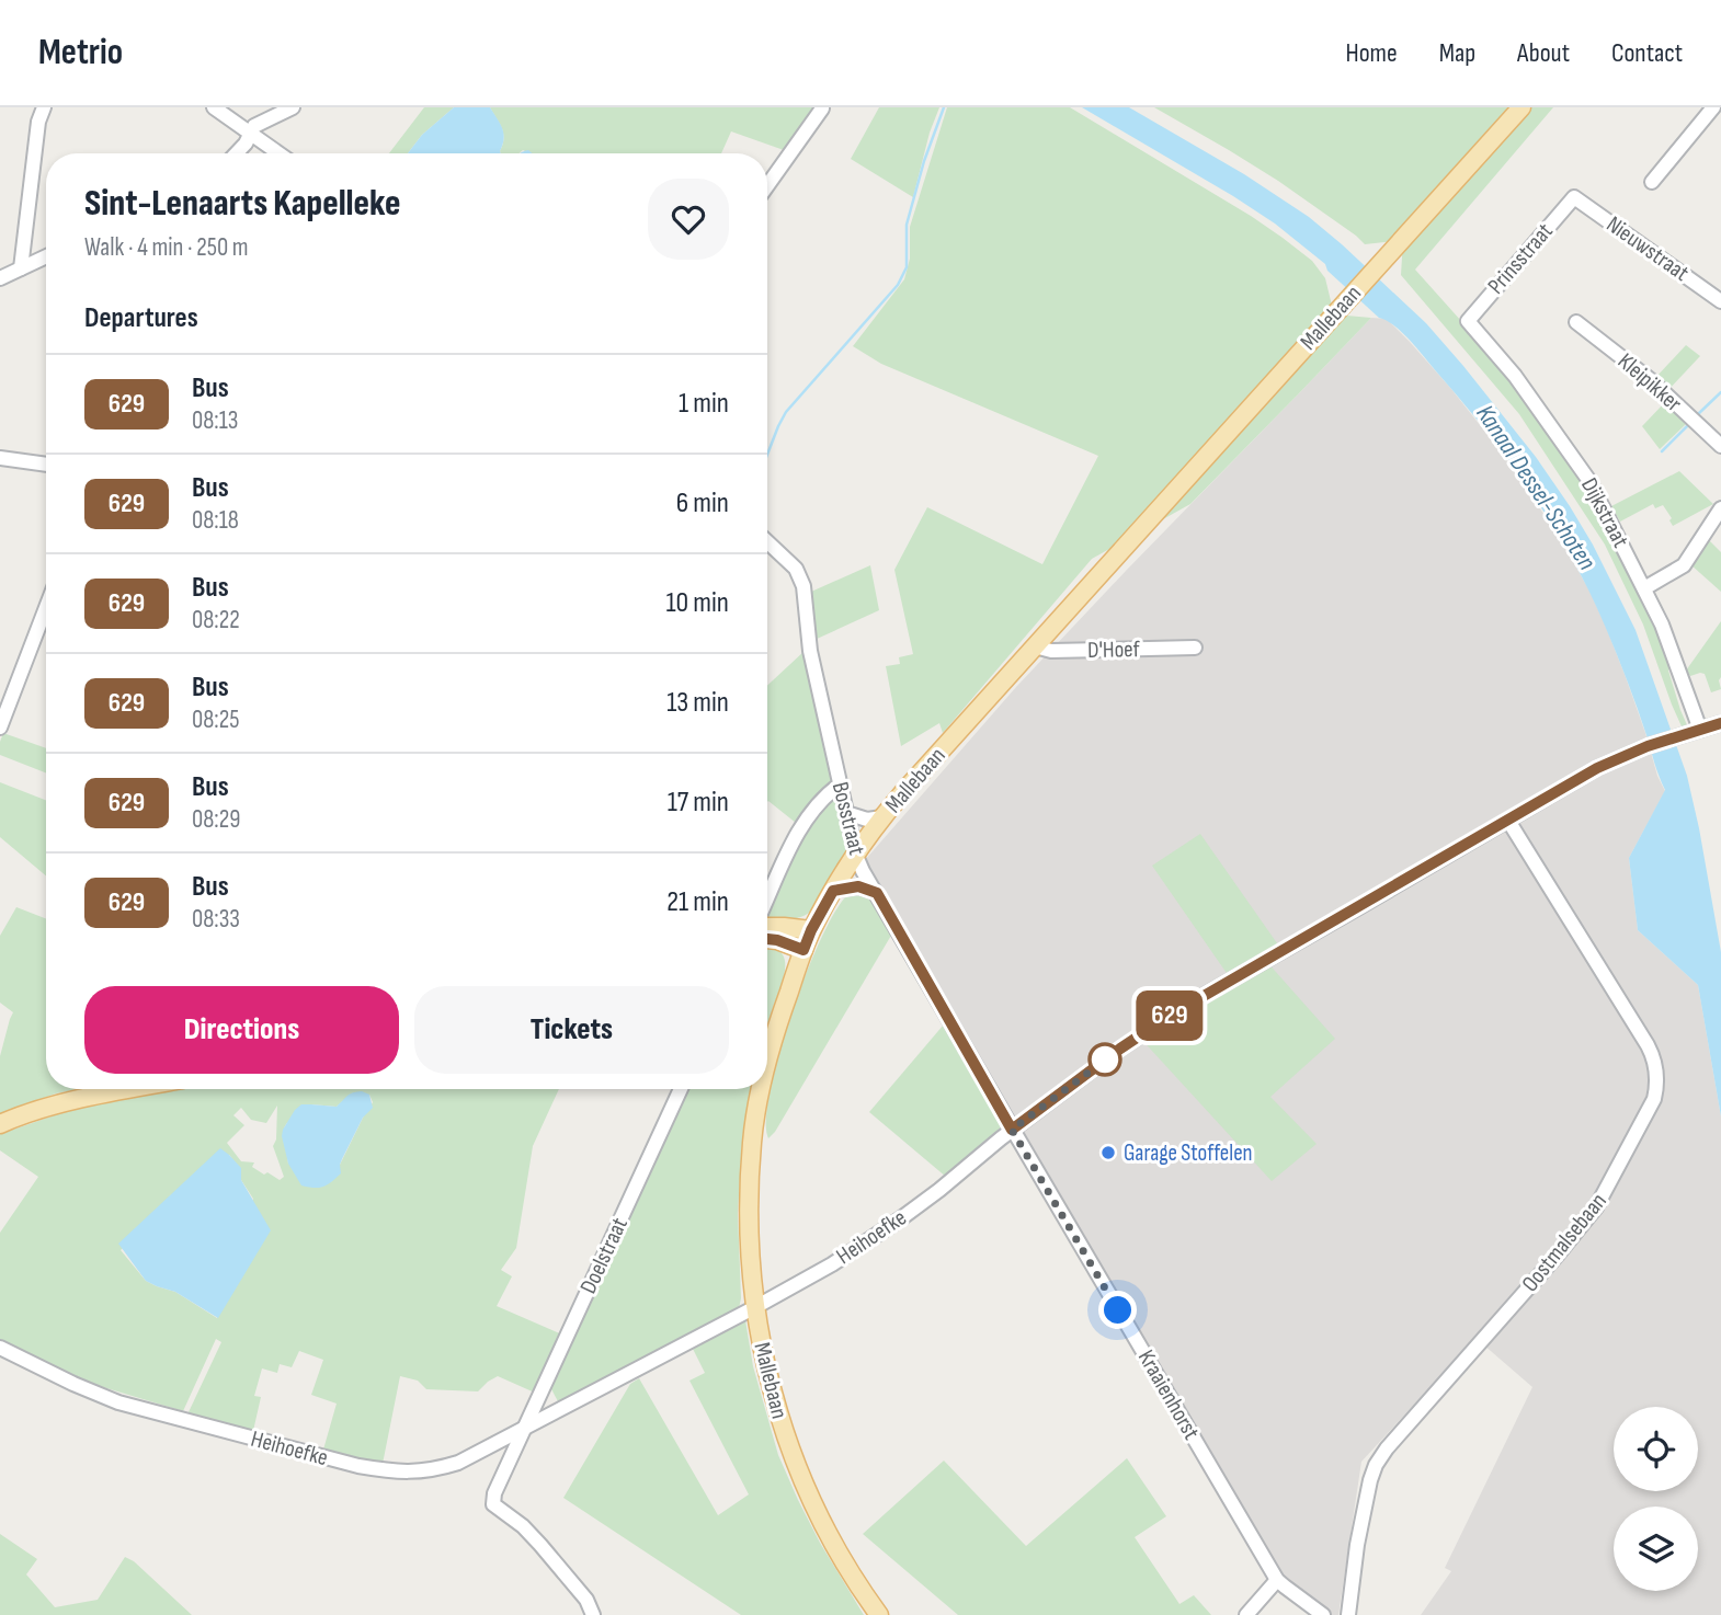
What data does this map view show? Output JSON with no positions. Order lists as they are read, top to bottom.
{
  "streets": {
    "main road": ["Mallebaan"],
    "street": [
      "Nieuwstraat",
      "Prinsstraat",
      "Kleipikker",
      "Dijkstraat",
      "D'Hoef",
      "Bosstraat",
      "Heihoefke",
      "Oostmalsebaan",
      "Doelstraat",
      "Kraaienhorst"
    ]
  },
  "crossings": [
    ["Nieuwstraat", "Prinsstraat"],
    ["Prinsstraat", "Dijkstraat"],
    ["Mallebaan", "D'Hoef"],
    ["Mallebaan", "Bosstraat"],
    ["Mallebaan", "Heihoefke"],
    ["Dijkstraat", "Heihoefke"],
    ["Bosstraat", "Heihoefke"],
    ["Bosstraat", "Kraaienhorst"],
    ["Heihoefke", "Oostmalsebaan"],
    ["Heihoefke", "Doelstraat"],
    ["Heihoefke", "Kraaienhorst"]
  ],
  "water": ["Kanaal Dessel-Schoten"],
  "places": ["Garage Stoffelen"],
  "lines": ["bus line 629"],
  "page": {
    "header": "Metrio",
    "nav": [
      "Home",
      "Map",
      "About",
      "Contact"
    ],
    "on_map": "629",
    "heading": [
      ["Sint-Lenaarts Kapelleke", "Walk · 4 min · 250 m"],
      "Departures"
    ],
    "list": [
      {
        "mark": "629",
        "name": "Bus",
        "note": "08:13",
        "value": "1 min"
      },
      {
        "mark": "629",
        "name": "Bus",
        "note": "08:18",
        "value": "6 min"
      },
      {
        "mark": "629",
        "name": "Bus",
        "note": "08:22",
        "value": "10 min"
      },
      {
        "mark": "629",
        "name": "Bus",
        "note": "08:25",
        "value": "13 min"
      },
      {
        "mark": "629",
        "name": "Bus",
        "note": "08:29",
        "value": "17 min"
      },
      {
        "mark": "629",
        "name": "Bus",
        "note": "08:33",
        "value": "21 min"
      }
    ],
    "buttons": ["Directions", "Tickets"]
  }
}
